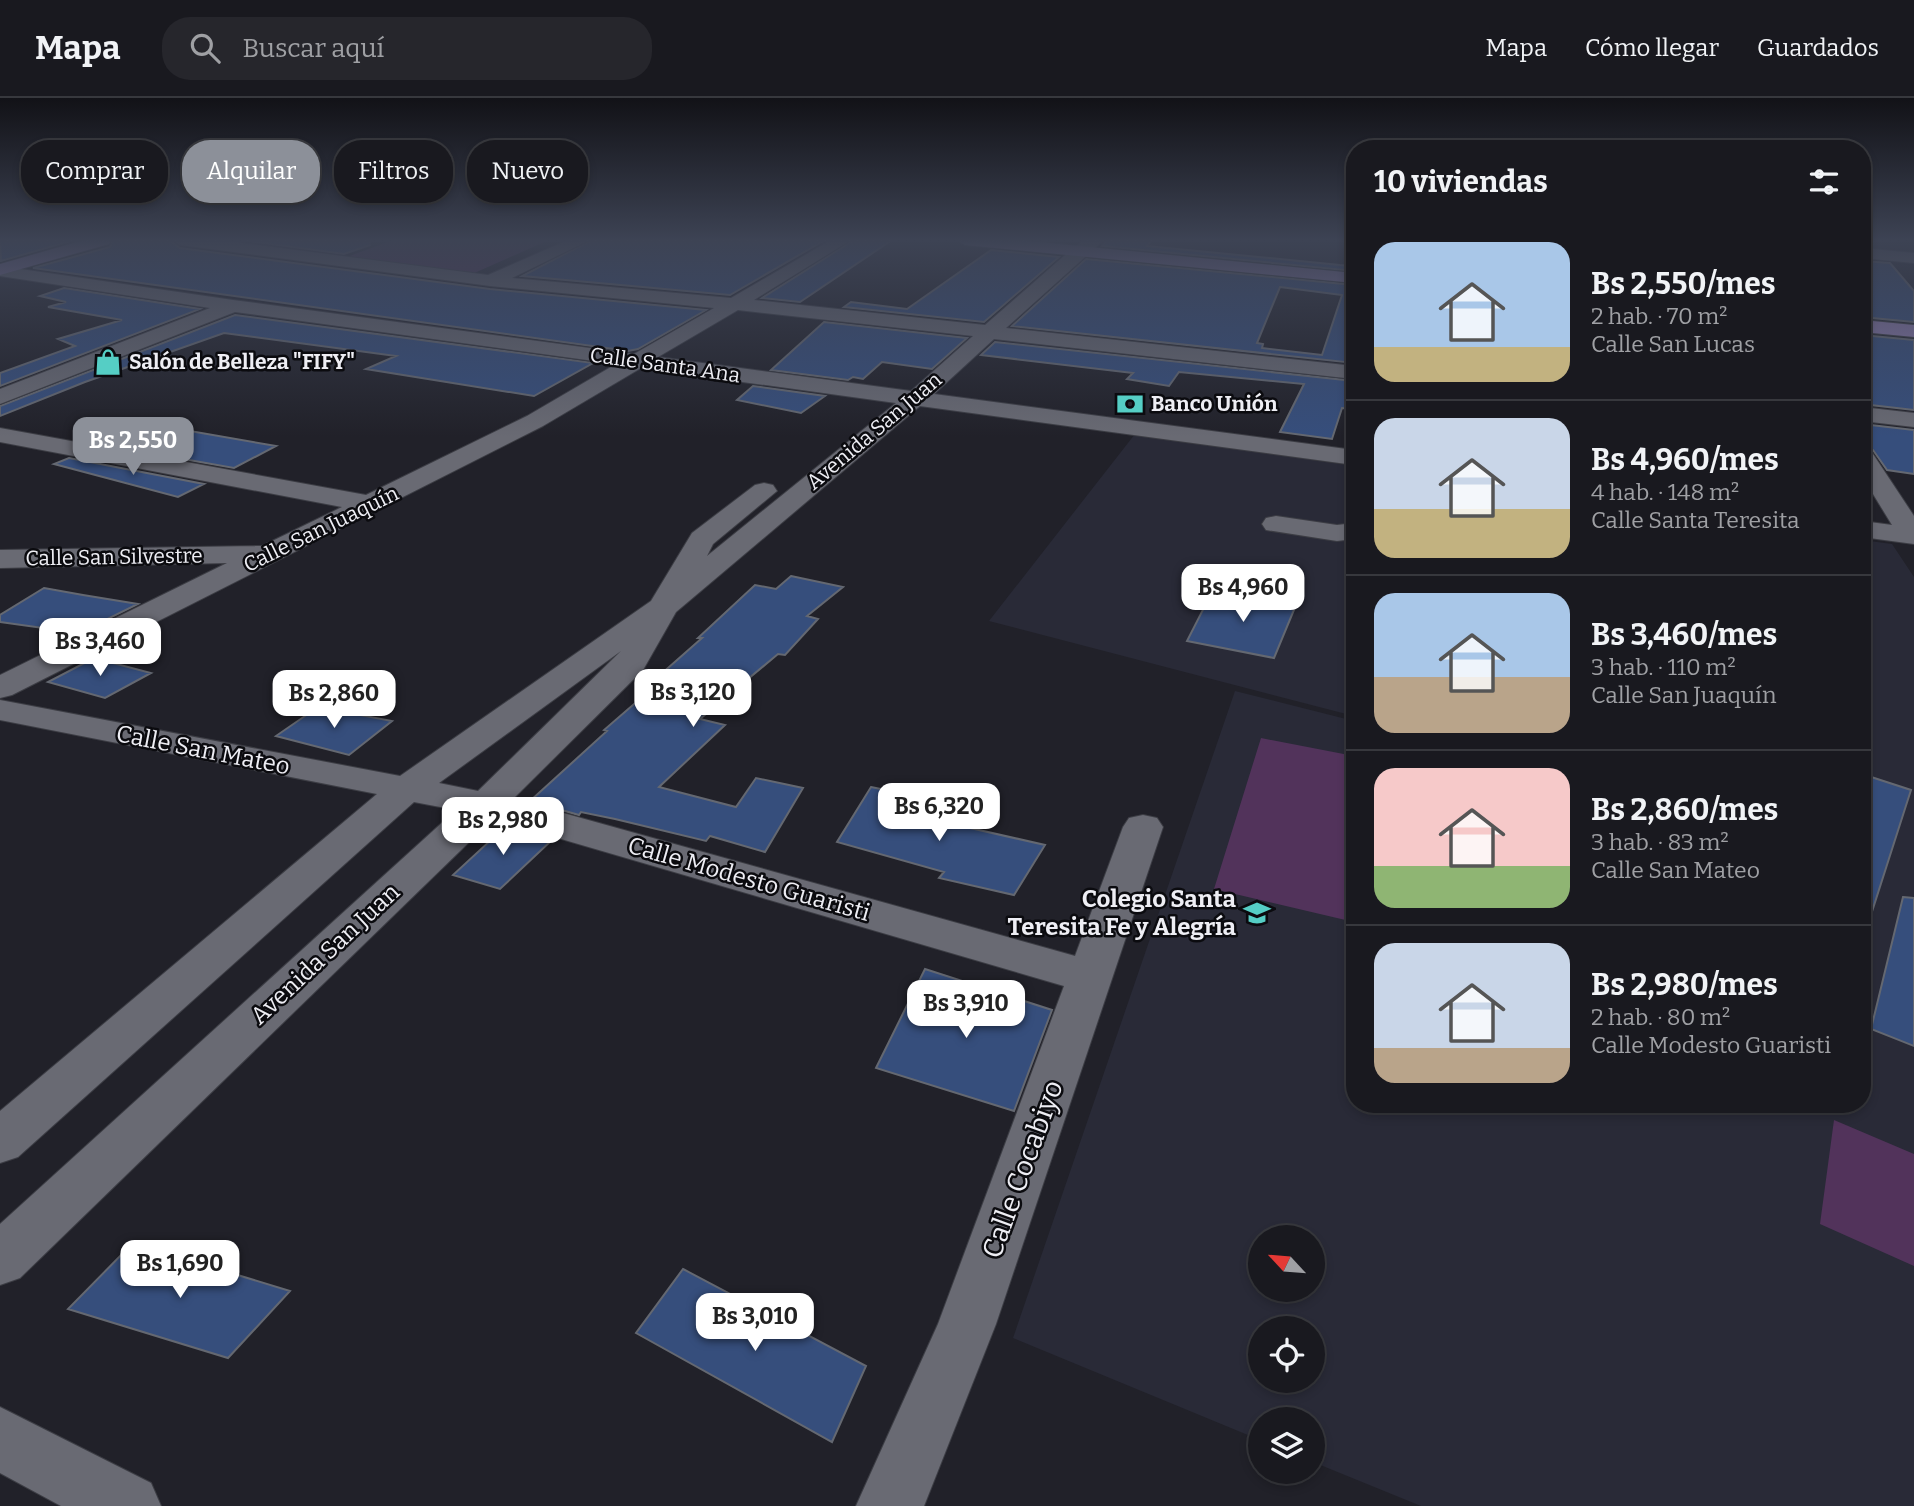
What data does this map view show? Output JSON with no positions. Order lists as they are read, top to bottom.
{
  "streets": {
    "street": [
      "Calle Santa Ana",
      "Avenida San Juan",
      "Calle San Juaquín",
      "Calle San Silvestre",
      "Calle San Mateo",
      "Calle Modesto Guaristi",
      "Calle Cocabiyo"
    ]
  },
  "crossings": [
    ["Calle Santa Ana", "Avenida San Juan"],
    ["Calle Santa Ana", "Calle San Juaquín"],
    ["Avenida San Juan", "Calle San Mateo"],
    ["Avenida San Juan", "Calle Modesto Guaristi"],
    ["Calle San Juaquín", "Calle San Silvestre"],
    ["Calle San Mateo", "Calle Modesto Guaristi"],
    ["Calle Modesto Guaristi", "Calle Cocabiyo"]
  ],
  "places": {
    "shop": ["Salón de Belleza \"FIFY\""],
    "bank": ["Banco Unión"],
    "school or university": ["Colegio Santa Teresita Fe y Alegría"]
  },
  "north": "top left",
  "page": {
    "header": "Mapa",
    "search": "Buscar aquí",
    "nav": ["Mapa", "Cómo llegar", "Guardados"],
    "chip": [
      "Comprar",
      "Alquilar",
      "Filtros",
      "Nuevo"
    ],
    "heading": "10 viviendas",
    "list": [
      {
        "name": "Bs 2,550/mes",
        "note": "2 hab. · 70 m² · Calle San Lucas"
      },
      {
        "name": "Bs 4,960/mes",
        "note": "4 hab. · 148 m² · Calle Santa Teresita"
      },
      {
        "name": "Bs 3,460/mes",
        "note": "3 hab. · 110 m² · Calle San Juaquín"
      },
      {
        "name": "Bs 2,860/mes",
        "note": "3 hab. · 83 m² · Calle San Mateo"
      },
      {
        "name": "Bs 2,980/mes",
        "note": "2 hab. · 80 m² · Calle Modesto Guaristi"
      }
    ],
    "price": [
      "Bs 2,550",
      "Bs 4,960",
      "Bs 3,460",
      "Bs 3,120",
      "Bs 2,860",
      "Bs 6,320",
      "Bs 2,980",
      "Bs 3,910",
      "Bs 1,690",
      "Bs 3,010"
    ]
  }
}
